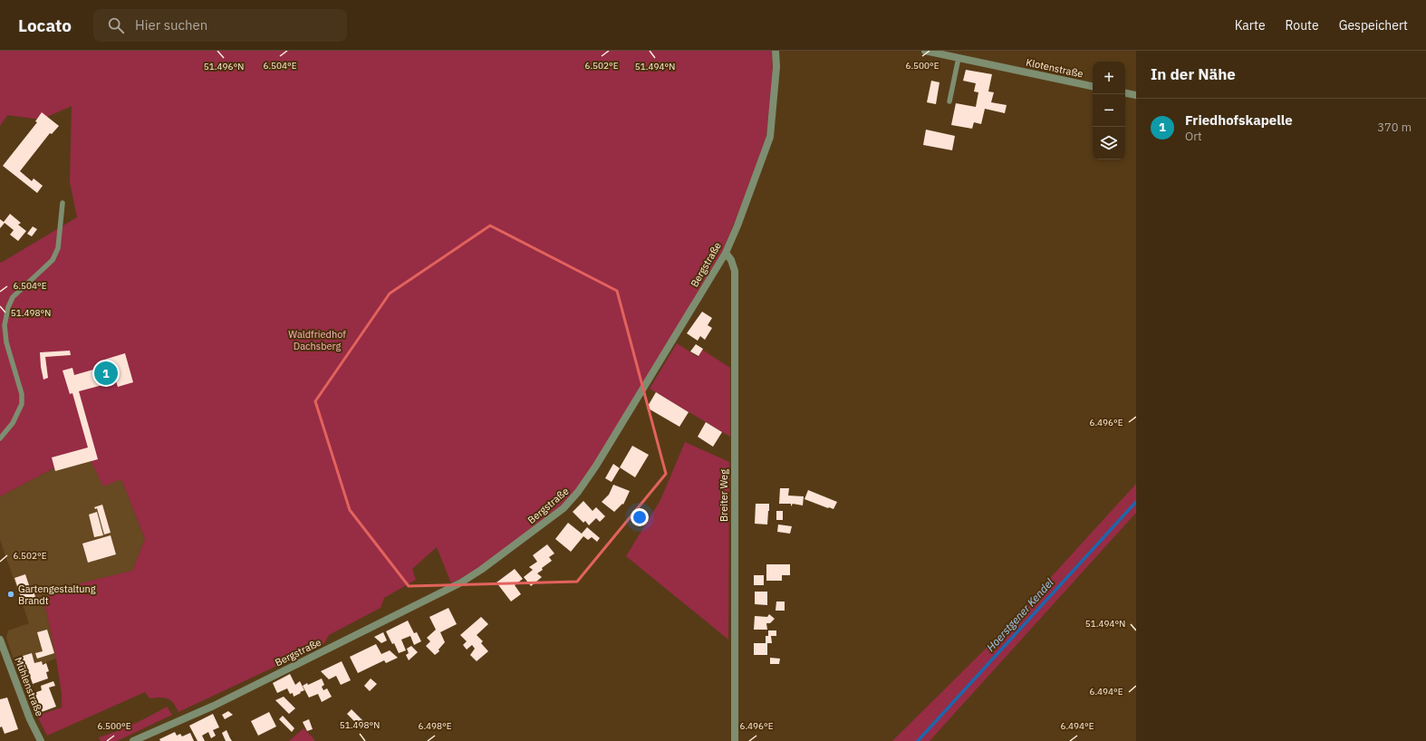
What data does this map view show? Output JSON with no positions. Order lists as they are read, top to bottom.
{
  "streets": {
    "street": [
      "Klotenstraße",
      "Bergstraße",
      "Breiter Weg",
      "Mühlenstraße"
    ]
  },
  "crossings": [
    ["Bergstraße", "Breiter Weg"]
  ],
  "water": ["Hoerstgener Kendel"],
  "parks": ["Waldfriedhof Dachsberg"],
  "places": ["Gartengestaltung Brandt"],
  "page": {
    "header": "Locato",
    "search": "Hier suchen",
    "nav": ["Karte", "Route", "Gespeichert"],
    "heading": "In der Nähe",
    "map_buttons": ["+", "−"],
    "list": [
      {
        "mark": "1",
        "name": "Friedhofskapelle",
        "note": "Ort",
        "value": "370 m"
      }
    ],
    "pins": "1"
  },
  "coordinates": [
    "6.502°E",
    "6.500°E",
    "6.504°E",
    "51.496°N",
    "51.494°N",
    "51.498°N",
    "6.496°E",
    "6.494°E",
    "6.498°E"
  ]
}
